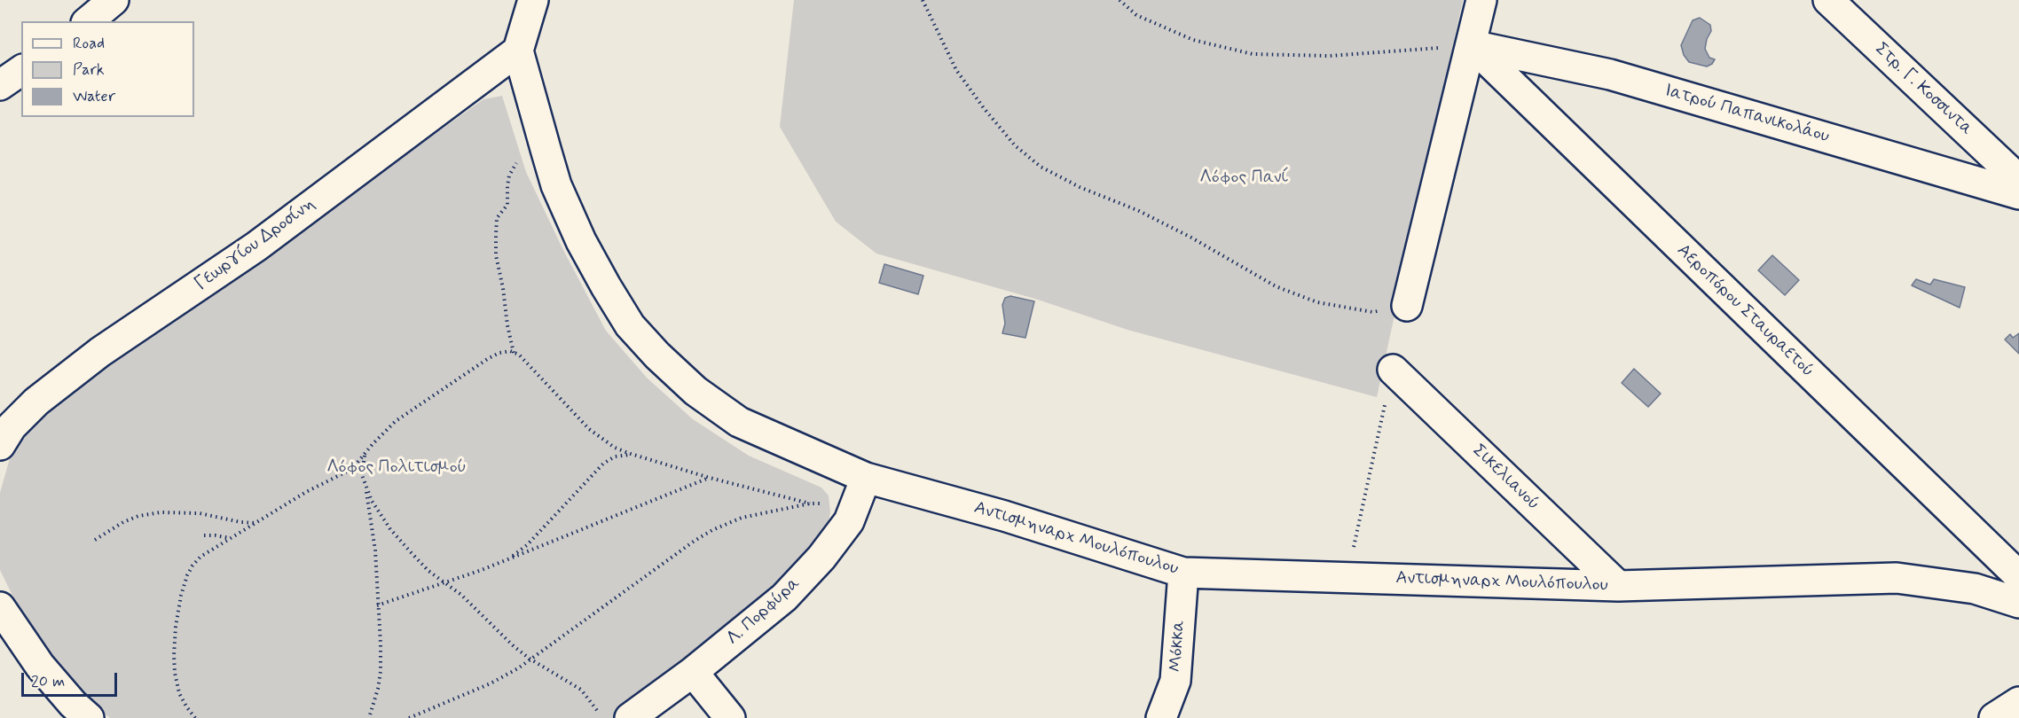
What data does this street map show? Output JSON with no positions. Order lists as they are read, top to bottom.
{
  "streets": {
    "street": [
      "Στρ. Γ. Κοσσιντα",
      "Ιατρού Παπανικολάου",
      "Γεωργίου Δροσίνη",
      "Αεροπόρου Σταυραετού",
      "Σικελιανού",
      "Αντισμηναρχ Μουλόπουλου",
      "Λ. Πορφύρα",
      "Μόκκα"
    ]
  },
  "crossings": [
    ["Ιατρού Παπανικολάου", "Αεροπόρου Σταυραετού"],
    ["Γεωργίου Δροσίνη", "Αντισμηναρχ Μουλόπουλου"],
    ["Σικελιανού", "Αντισμηναρχ Μουλόπουλου"],
    ["Αντισμηναρχ Μουλόπουλου", "Λ. Πορφύρα"],
    ["Αντισμηναρχ Μουλόπουλου", "Μόκκα"]
  ],
  "parks": ["Λόφος Πανί", "Λόφος Πολιτισμού"],
  "legend": ["Road", "Park", "Water"],
  "scale_bar": "20 m"
}
